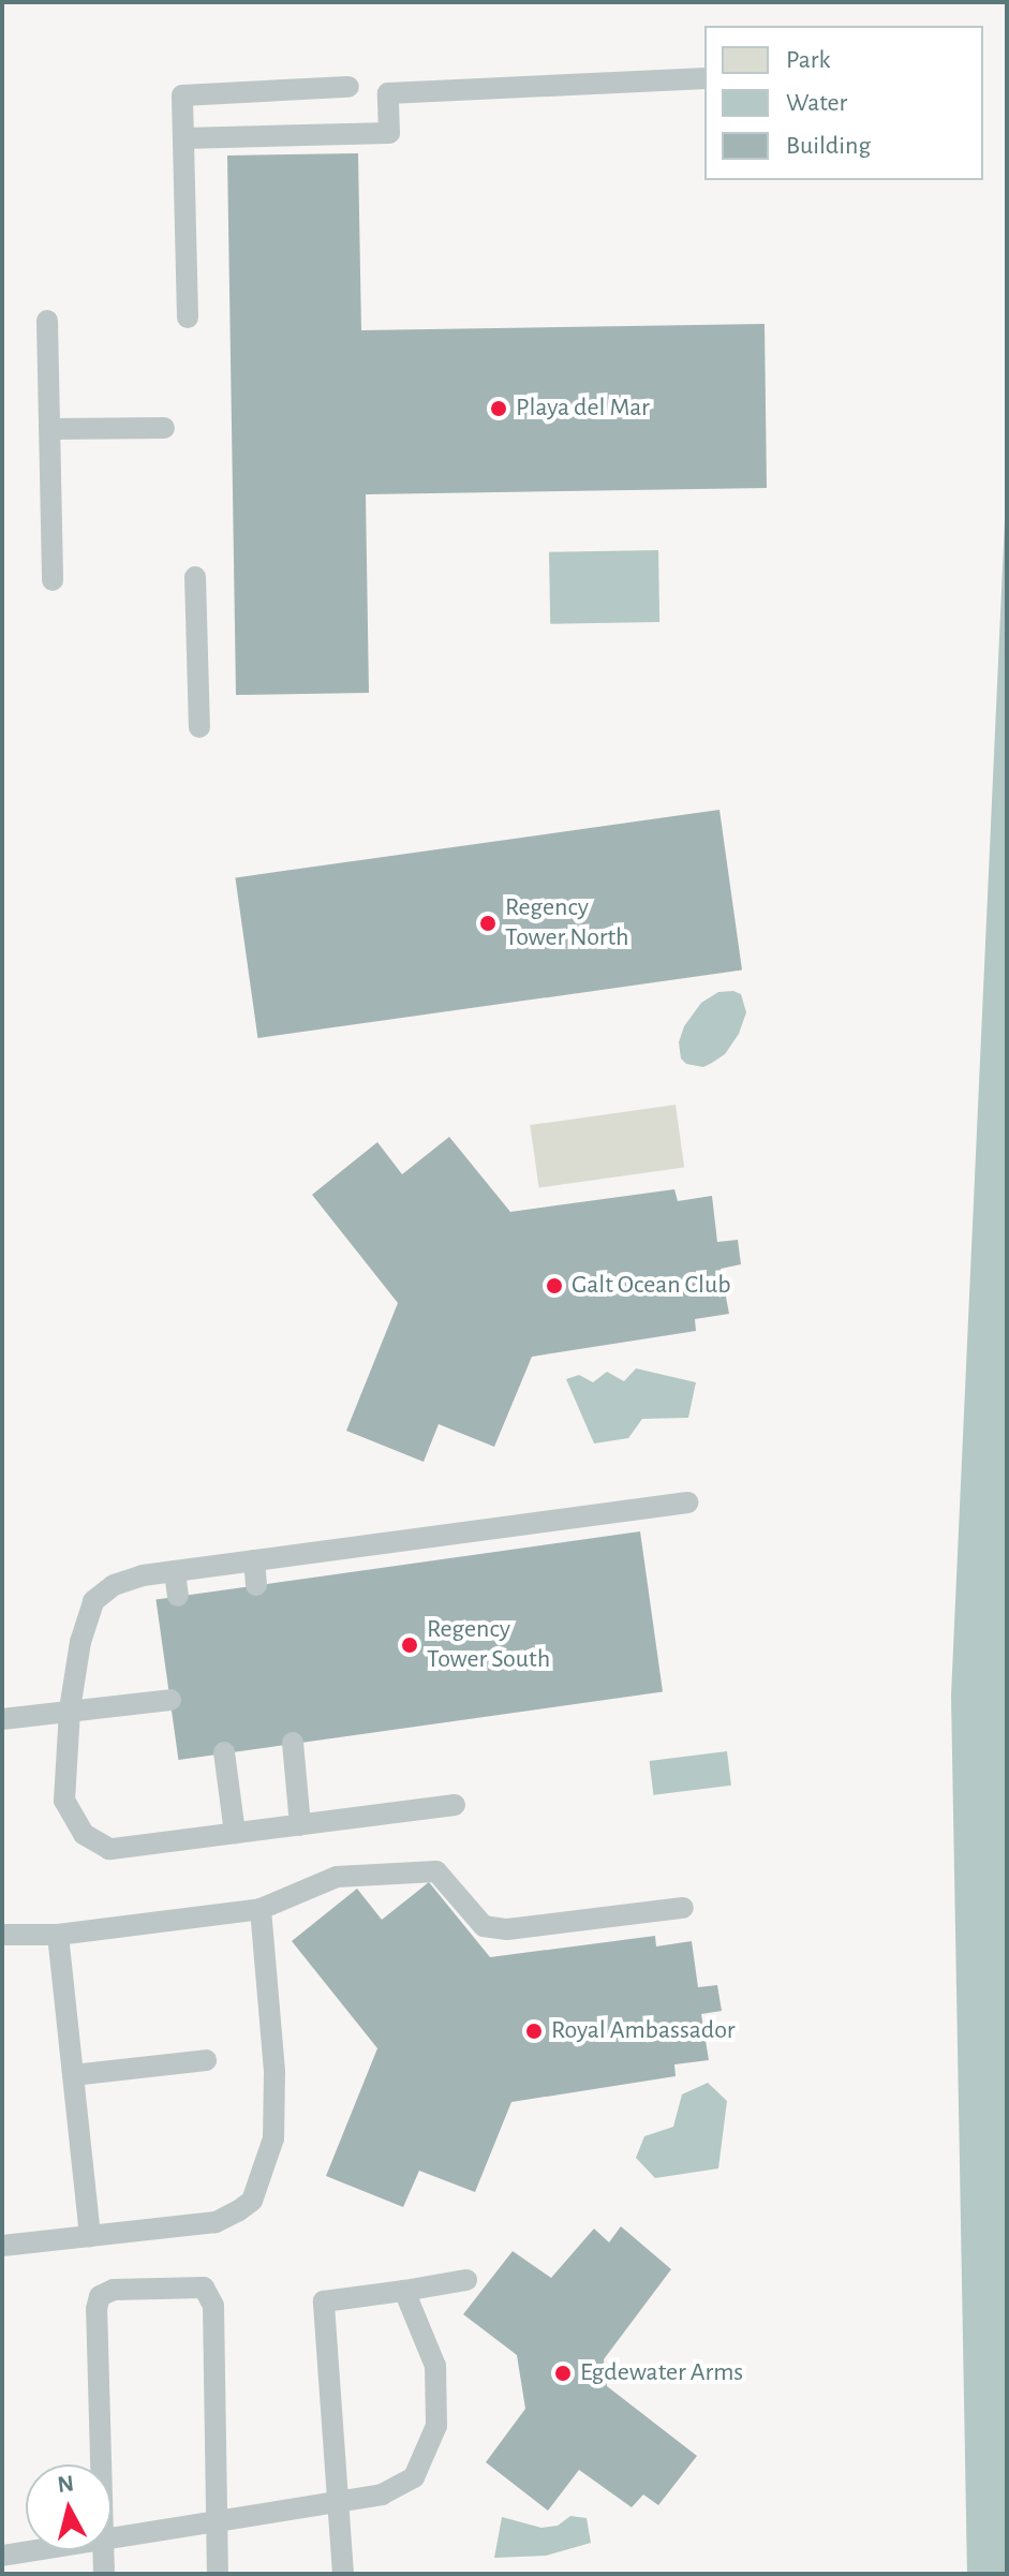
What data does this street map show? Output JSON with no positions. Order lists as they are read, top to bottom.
{
  "places": [
    "Playa del Mar",
    "Regency Tower North",
    "Galt Ocean Club",
    "Regency Tower South",
    "Royal Ambassador",
    "Egdewater Arms"
  ],
  "legend": ["Park", "Water", "Building"],
  "north": "top"
}
